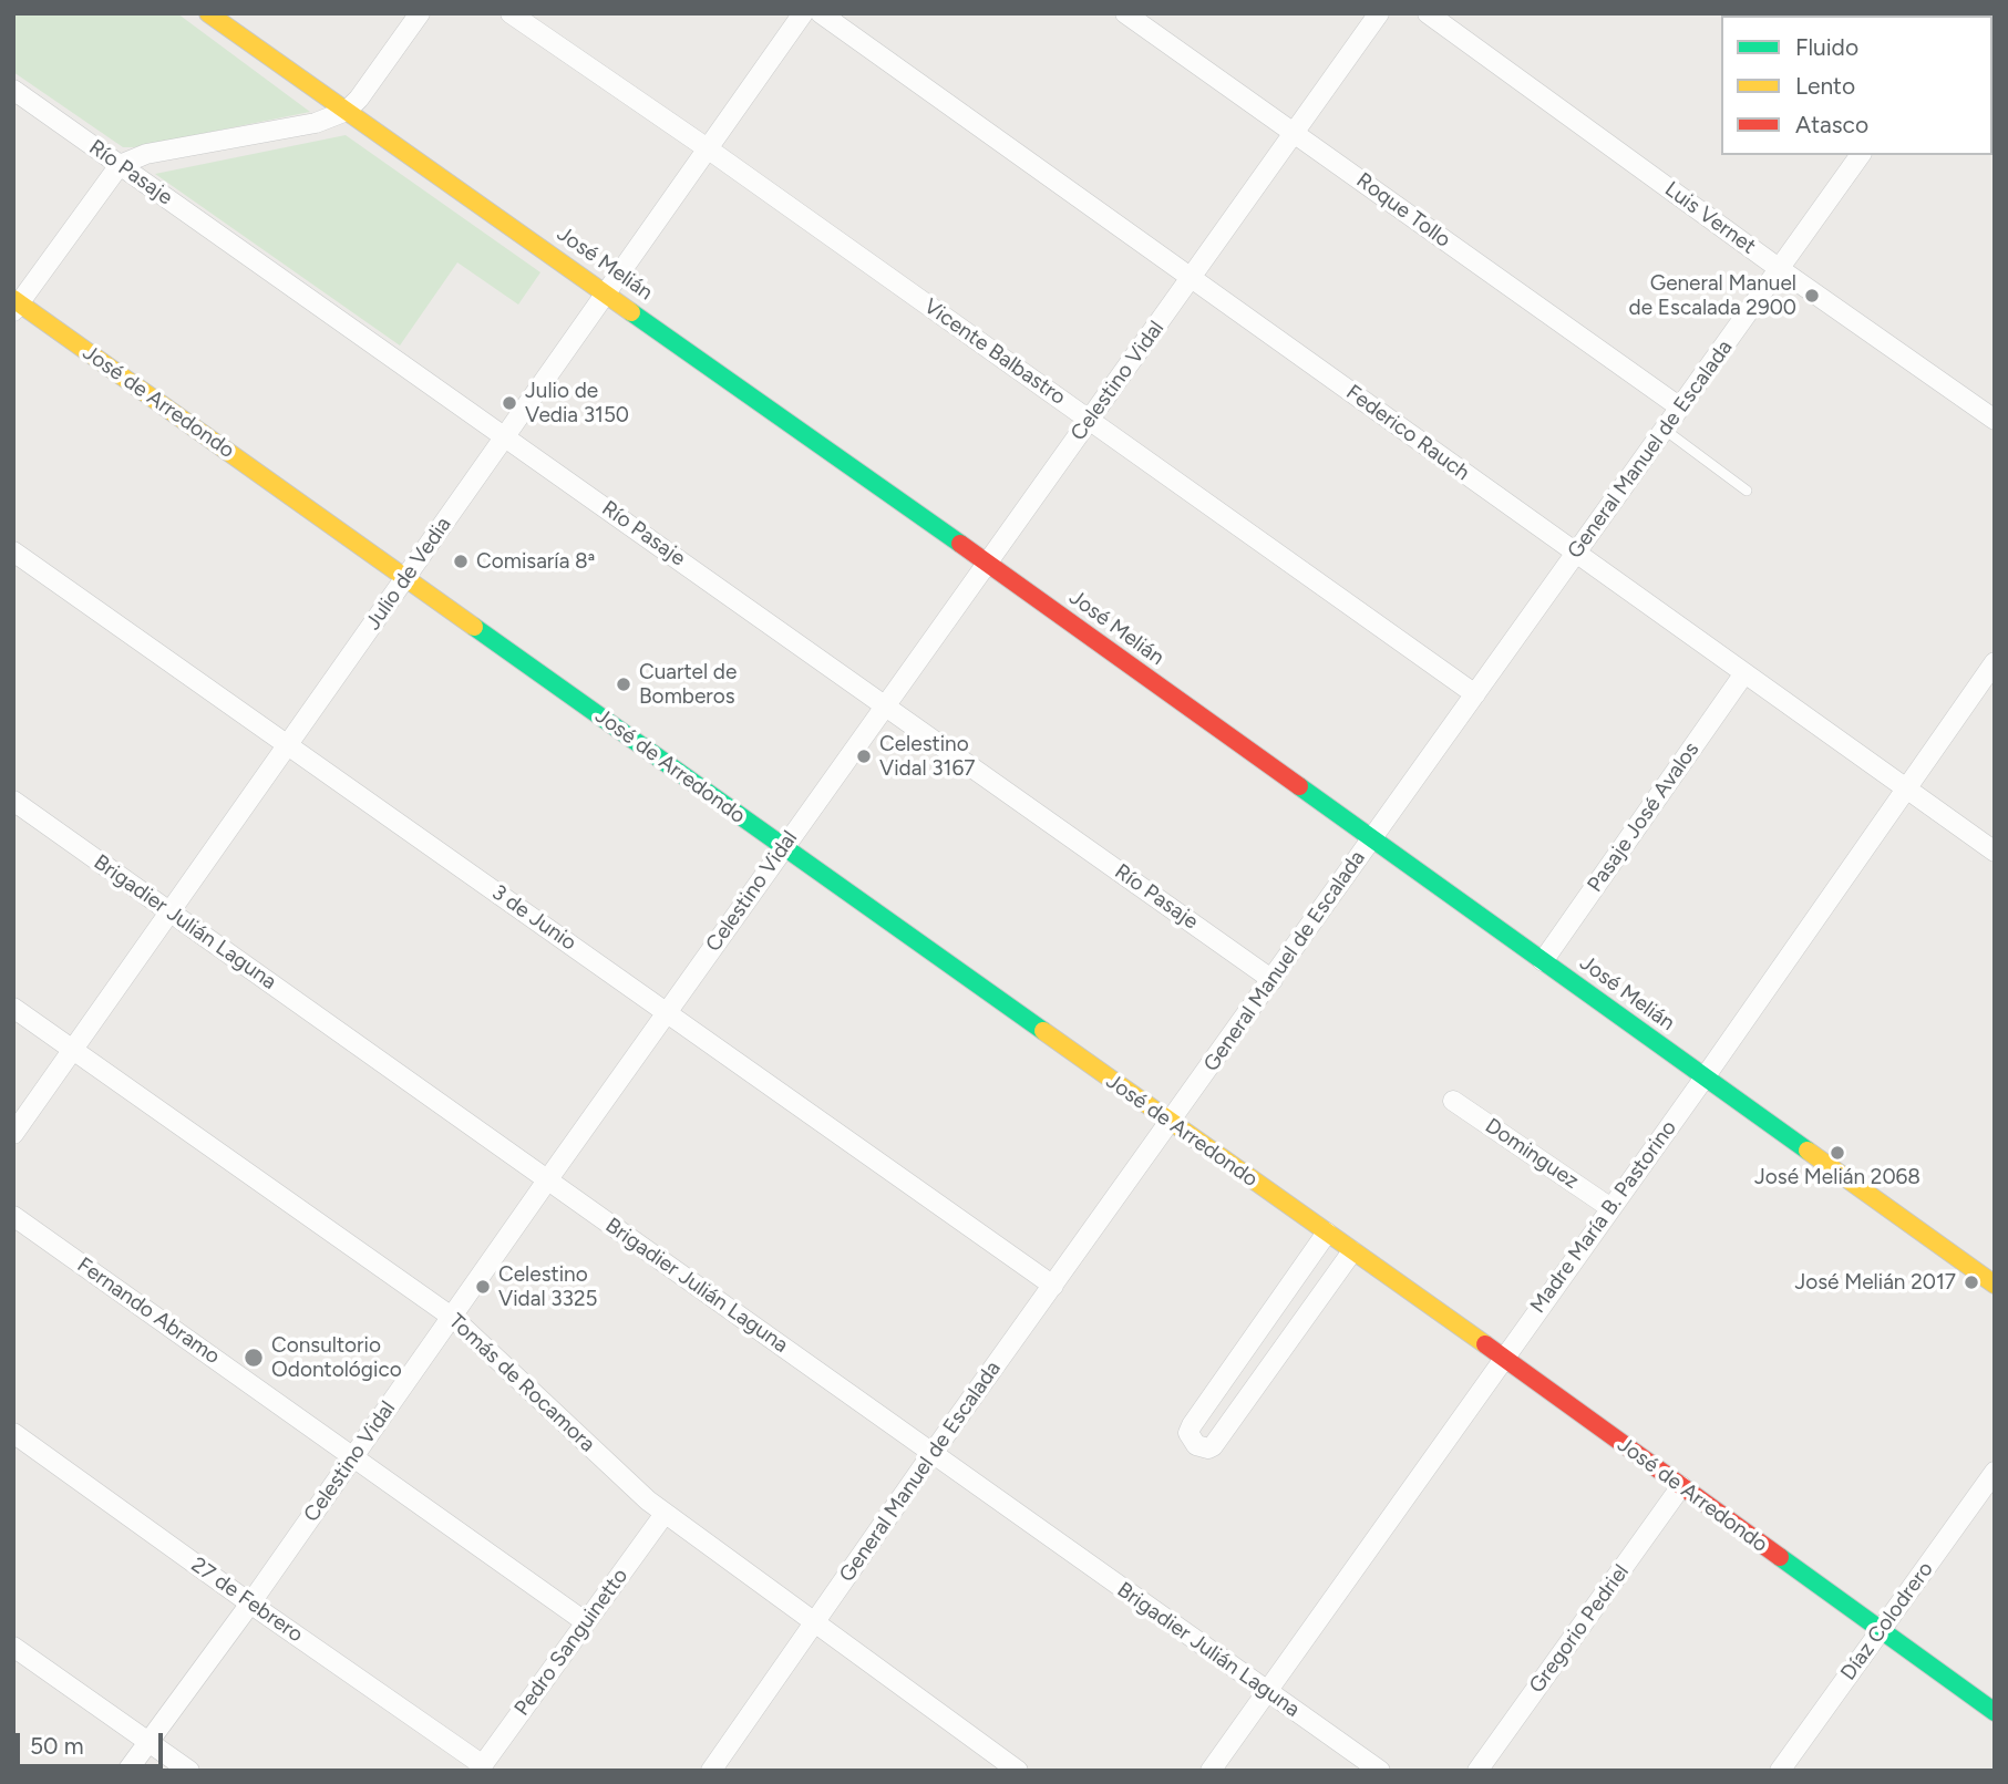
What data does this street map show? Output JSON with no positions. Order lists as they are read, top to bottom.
{
  "streets": {
    "street": [
      "Río Pasaje",
      "Roque Tollo",
      "Luis Vernet",
      "José Melián",
      "Vicente Balbastro",
      "Celestino Vidal",
      "José de Arredondo",
      "Federico Rauch",
      "General Manuel de Escalada",
      "Julio de Vedia",
      "Pasaje José Avalos",
      "3 de Junio",
      "Brigadier Julián Laguna",
      "Dominguez",
      "Madre María B. Pastorino",
      "Fernando Abramo",
      "Tomás de Rocamora",
      "27 de Febrero",
      "Díaz Colodrero",
      "Gregorio Pedriel",
      "Pedro Sanguinetto"
    ]
  },
  "crossings": [
    ["Río Pasaje", "Celestino Vidal"],
    ["Río Pasaje", "General Manuel de Escalada"],
    ["Río Pasaje", "Julio de Vedia"],
    ["Roque Tollo", "Celestino Vidal"],
    ["Roque Tollo", "General Manuel de Escalada"],
    ["Luis Vernet", "General Manuel de Escalada"],
    ["José Melián", "Celestino Vidal"],
    ["José Melián", "General Manuel de Escalada"],
    ["José Melián", "Julio de Vedia"],
    ["José Melián", "Pasaje José Avalos"],
    ["José Melián", "Madre María B. Pastorino"],
    ["Vicente Balbastro", "Celestino Vidal"],
    ["Vicente Balbastro", "General Manuel de Escalada"],
    ["Vicente Balbastro", "Julio de Vedia"],
    ["Celestino Vidal", "José de Arredondo"],
    ["Celestino Vidal", "Federico Rauch"],
    ["Celestino Vidal", "3 de Junio"],
    ["Celestino Vidal", "Brigadier Julián Laguna"],
    ["Celestino Vidal", "Fernando Abramo"],
    ["Celestino Vidal", "Tomás de Rocamora"],
    ["Celestino Vidal", "27 de Febrero"],
    ["José de Arredondo", "General Manuel de Escalada"],
    ["José de Arredondo", "Julio de Vedia"],
    ["José de Arredondo", "Madre María B. Pastorino"],
    ["José de Arredondo", "Díaz Colodrero"],
    ["José de Arredondo", "Gregorio Pedriel"],
    ["Federico Rauch", "General Manuel de Escalada"],
    ["Federico Rauch", "Pasaje José Avalos"],
    ["Federico Rauch", "Madre María B. Pastorino"],
    ["General Manuel de Escalada", "3 de Junio"],
    ["General Manuel de Escalada", "Brigadier Julián Laguna"],
    ["General Manuel de Escalada", "Tomás de Rocamora"],
    ["Julio de Vedia", "3 de Junio"],
    ["Julio de Vedia", "Brigadier Julián Laguna"],
    ["Julio de Vedia", "Tomás de Rocamora"],
    ["Brigadier Julián Laguna", "Madre María B. Pastorino"],
    ["Dominguez", "Madre María B. Pastorino"],
    ["Fernando Abramo", "Pedro Sanguinetto"],
    ["Tomás de Rocamora", "Pedro Sanguinetto"],
    ["27 de Febrero", "Pedro Sanguinetto"]
  ],
  "places": [
    "General Manuel de Escalada 2900",
    "Julio de Vedia 3150",
    "Comisaría 8ª",
    "Cuartel de Bomberos",
    "Celestino Vidal 3167",
    "José Melián 2068",
    "José Melián 2017",
    "Celestino Vidal 3325",
    "Consultorio Odontológico"
  ],
  "legend": ["Fluido", "Lento", "Atasco"],
  "scale_bar": "50 m"
}
